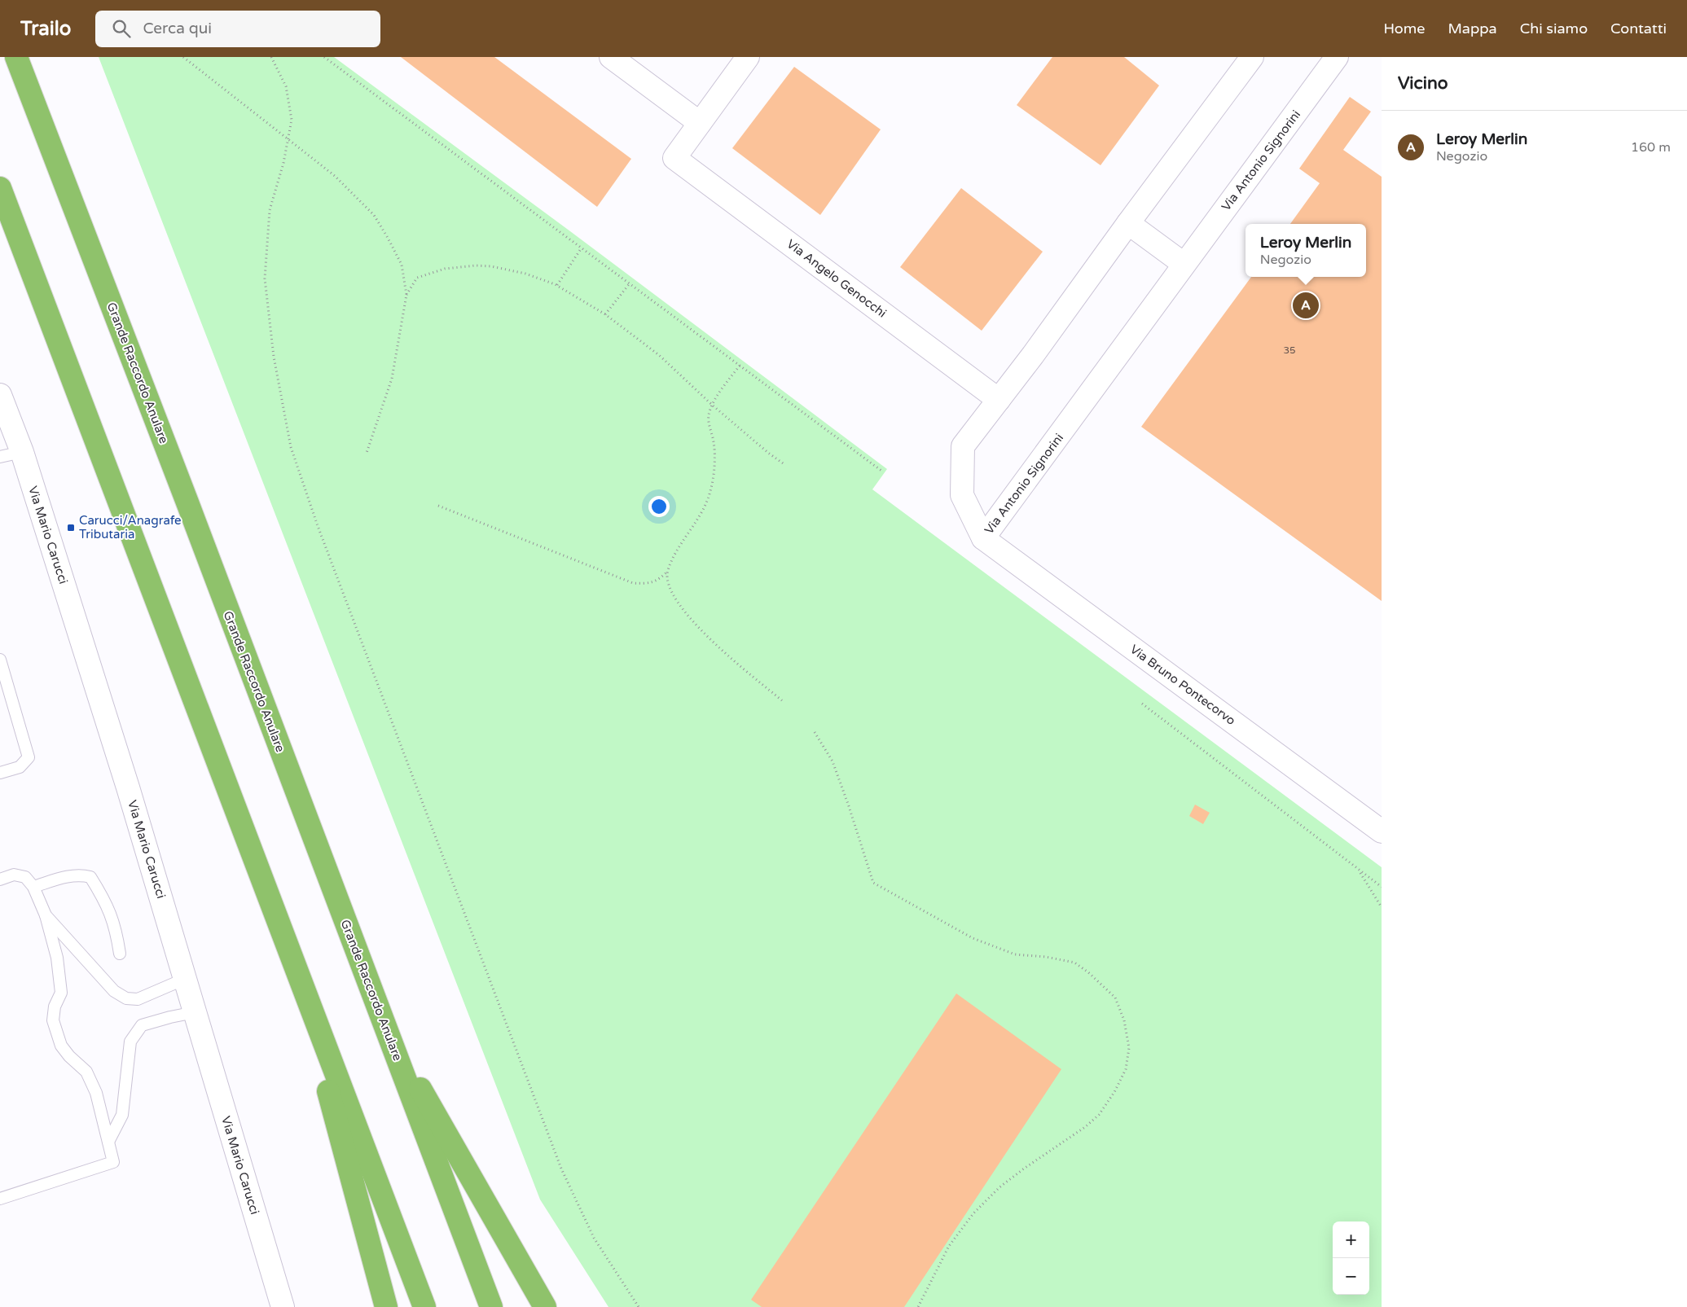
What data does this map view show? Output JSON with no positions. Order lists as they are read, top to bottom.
{
  "streets": {
    "highway": ["Grande Raccordo Anulare"],
    "street": [
      "Via Antonio Signorini",
      "Via Angelo Genocchi",
      "Via Mario Carucci",
      "Via Bruno Pontecorvo"
    ]
  },
  "crossings": [
    ["Via Antonio Signorini", "Via Angelo Genocchi"],
    ["Via Antonio Signorini", "Via Bruno Pontecorvo"]
  ],
  "places": {
    "transit": ["Carucci/Anagrafe Tributaria"]
  },
  "house_numbers": ["35"],
  "page": {
    "header": "Trailo",
    "search": "Cerca qui",
    "nav": [
      "Home",
      "Mappa",
      "Chi siamo",
      "Contatti"
    ],
    "heading": "Vicino",
    "list": [
      {
        "mark": "A",
        "name": "Leroy Merlin",
        "note": "Negozio",
        "value": "160 m"
      }
    ],
    "popup": ["Leroy Merlin", "Negozio"],
    "pins": "A",
    "map_buttons": ["+", "−"]
  }
}
